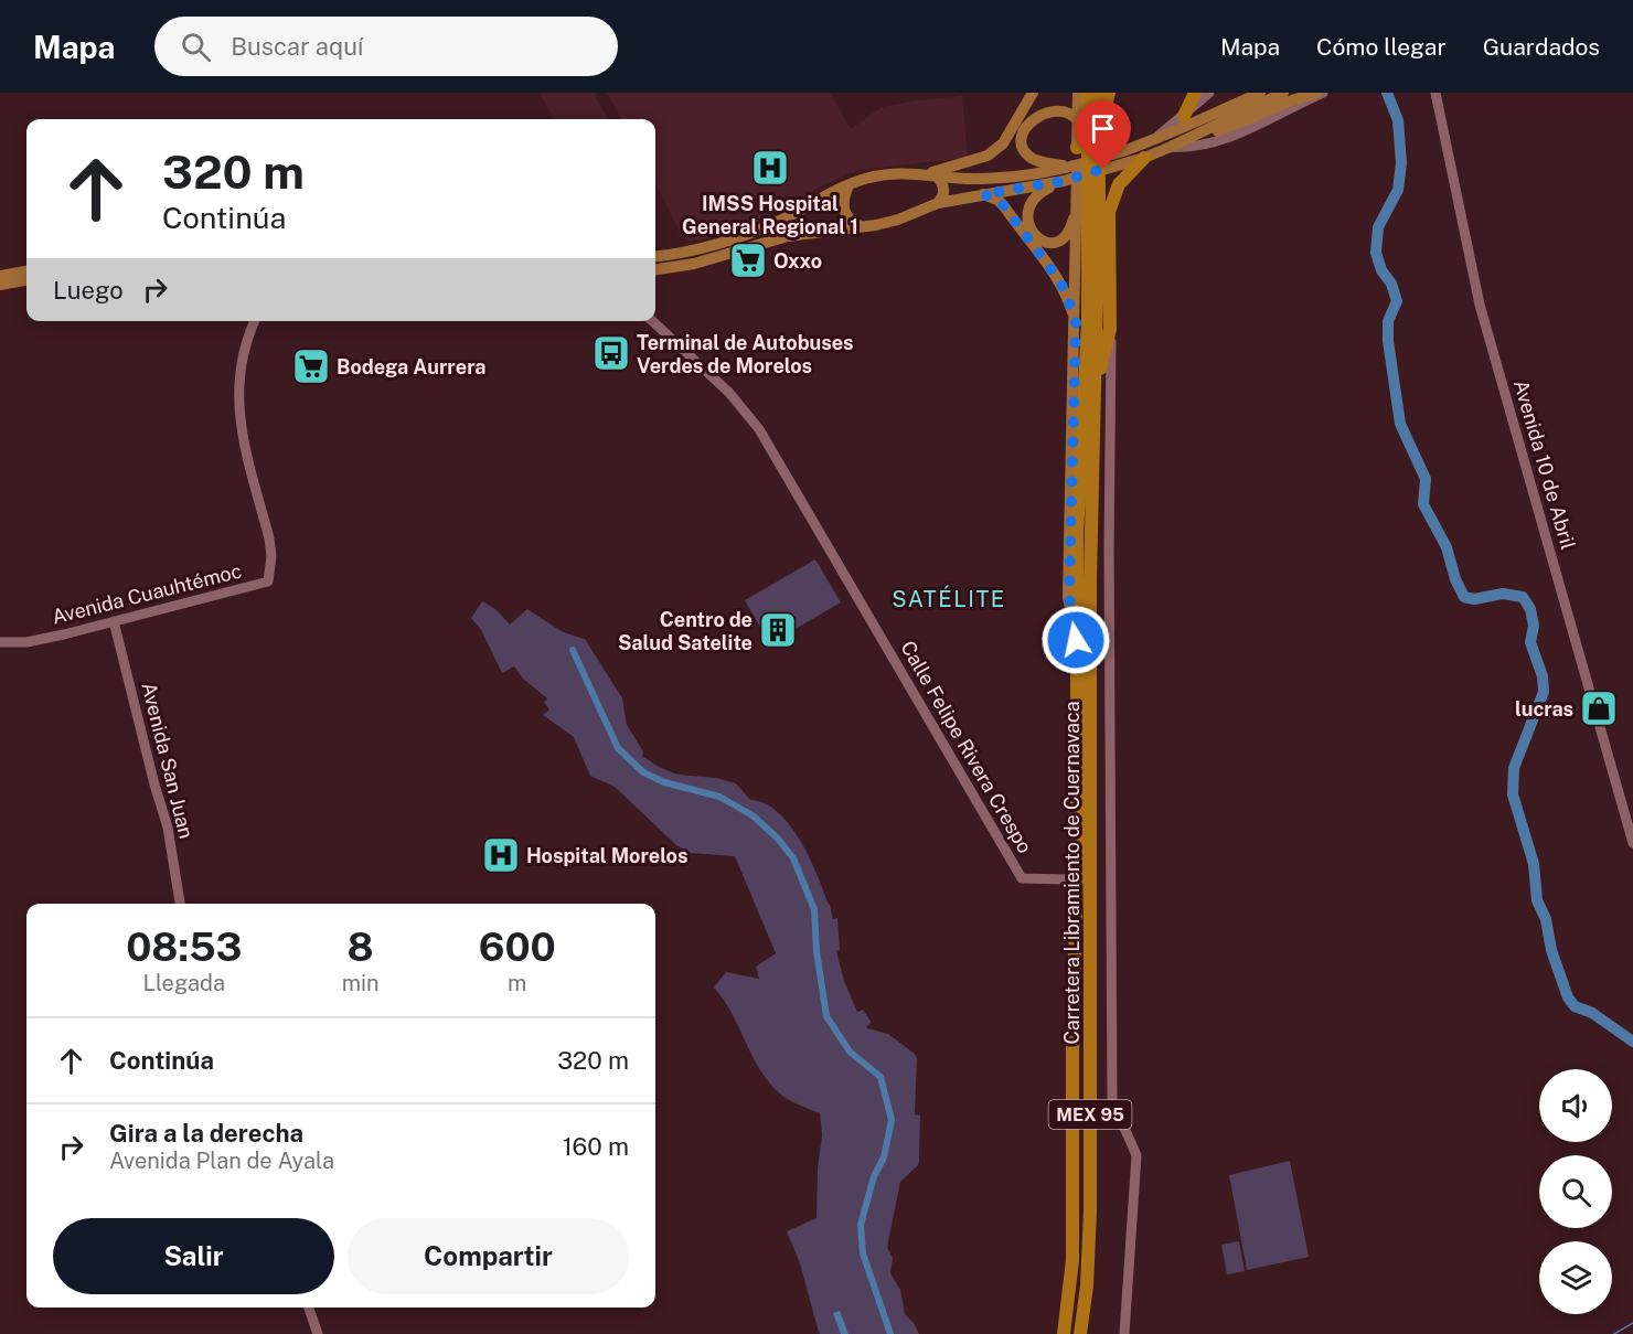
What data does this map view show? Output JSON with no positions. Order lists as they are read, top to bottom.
{
  "streets": {
    "highway": ["Carretera Libramiento de Cuernavaca", "MEX 95"],
    "street": [
      "Avenida 10 de Abril",
      "Avenida Cuauhtémoc",
      "Calle Felipe Rivera Crespo",
      "Avenida San Juan"
    ]
  },
  "crossings": [
    ["Avenida Cuauhtémoc", "Avenida San Juan"],
    ["Calle Felipe Rivera Crespo", "Carretera Libramiento de Cuernavaca"],
    ["Carretera Libramiento de Cuernavaca", "MEX 95"]
  ],
  "districts": ["SATÉLITE"],
  "places": {
    "hospital": ["IMSS Hospital General Regional 1", "Hospital Morelos"],
    "supermarket": ["Oxxo", "Bodega Aurrera"],
    "bus stop": ["Terminal de Autobuses Verdes de Morelos"],
    "building": ["Centro de Salud Satelite"],
    "shop": ["lucras"]
  },
  "page": {
    "header": "Mapa",
    "search": "Buscar aquí",
    "nav": ["Mapa", "Cómo llegar", "Guardados"],
    "turn": ["320 m", "Continúa"],
    "then": "Luego",
    "eta": [
      "08:53",
      "Llegada",
      "8",
      "min",
      "600",
      "m"
    ],
    "list": [
      {
        "name": "Continúa",
        "value": "320 m"
      },
      {
        "name": "Gira a la derecha",
        "note": "Avenida Plan de Ayala",
        "value": "160 m"
      }
    ],
    "buttons": ["Salir", "Compartir"]
  }
}
